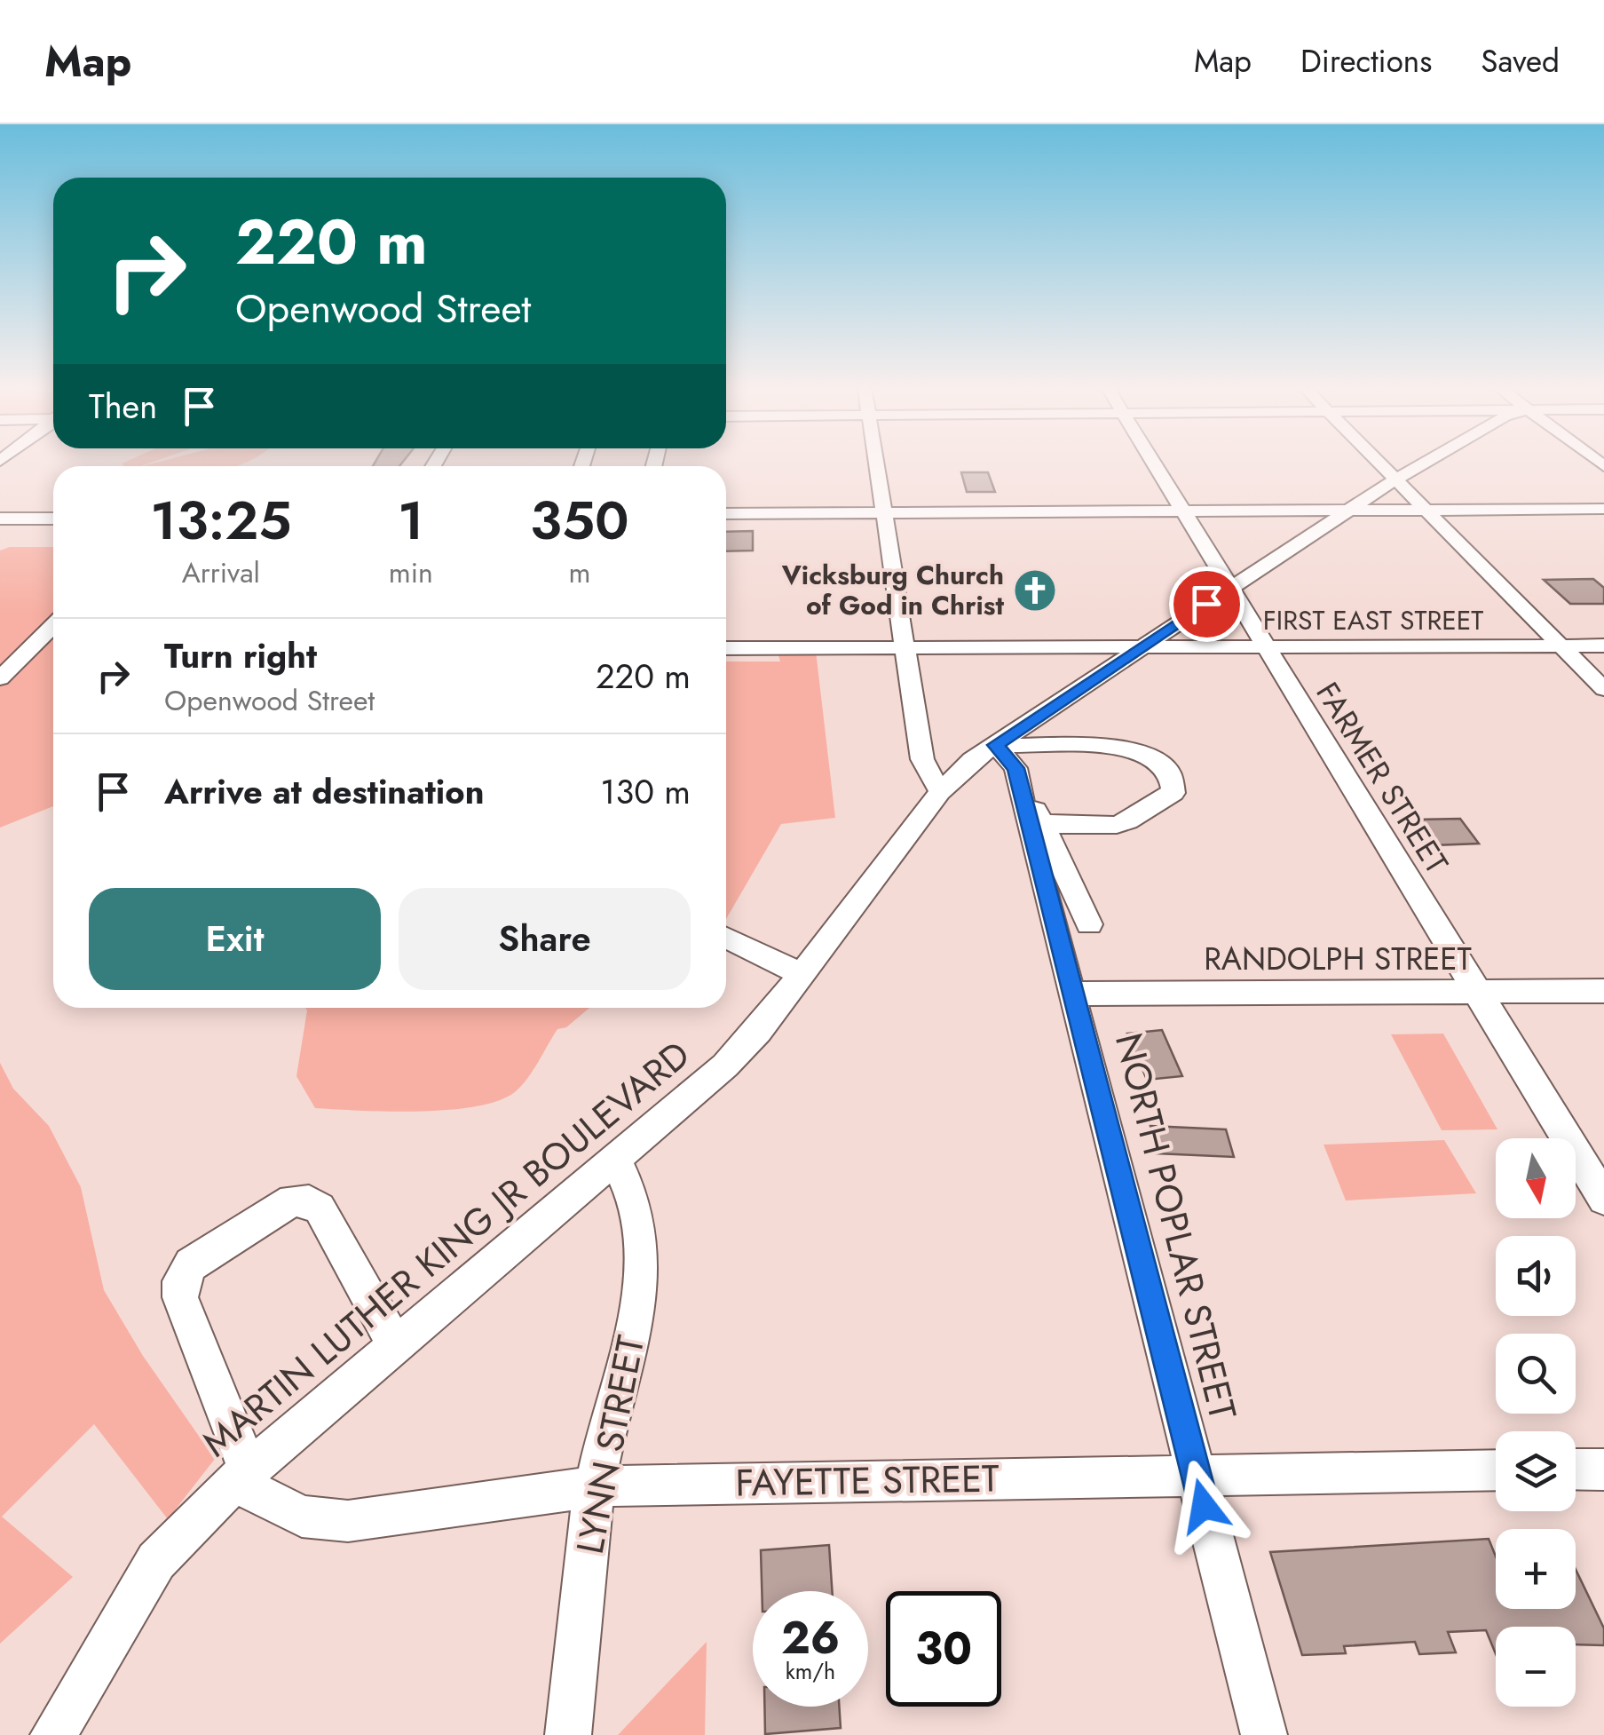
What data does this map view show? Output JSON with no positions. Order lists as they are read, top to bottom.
{
  "streets": {
    "street": [
      "FIRST EAST STREET",
      "FARMER STREET",
      "RANDOLPH STREET",
      "NORTH POPLAR STREET",
      "MARTIN LUTHER KING JR BOULEVARD",
      "LYNN STREET",
      "FAYETTE STREET"
    ]
  },
  "crossings": [
    ["FIRST EAST STREET", "FARMER STREET"],
    ["FIRST EAST STREET", "MARTIN LUTHER KING JR BOULEVARD"],
    ["FARMER STREET", "RANDOLPH STREET"],
    ["FARMER STREET", "MARTIN LUTHER KING JR BOULEVARD"],
    ["RANDOLPH STREET", "NORTH POPLAR STREET"],
    ["NORTH POPLAR STREET", "MARTIN LUTHER KING JR BOULEVARD"],
    ["NORTH POPLAR STREET", "FAYETTE STREET"],
    ["MARTIN LUTHER KING JR BOULEVARD", "LYNN STREET"],
    ["MARTIN LUTHER KING JR BOULEVARD", "FAYETTE STREET"],
    ["LYNN STREET", "FAYETTE STREET"]
  ],
  "places": {
    "church": ["Vicksburg Church of God in Christ"]
  },
  "north": "bottom",
  "page": {
    "header": "Map",
    "nav": ["Map", "Directions", "Saved"],
    "turn": ["220 m", "Openwood Street"],
    "then": "Then",
    "eta": [
      "13:25",
      "Arrival",
      "1",
      "min",
      "350",
      "m"
    ],
    "list": [
      {
        "name": "Turn right",
        "note": "Openwood Street",
        "value": "220 m"
      },
      {
        "name": "Arrive at destination",
        "value": "130 m"
      }
    ],
    "buttons": ["Exit", "Share"],
    "map_buttons": ["+", "−"],
    "speed": "26 km/h",
    "limit": "30"
  }
}
